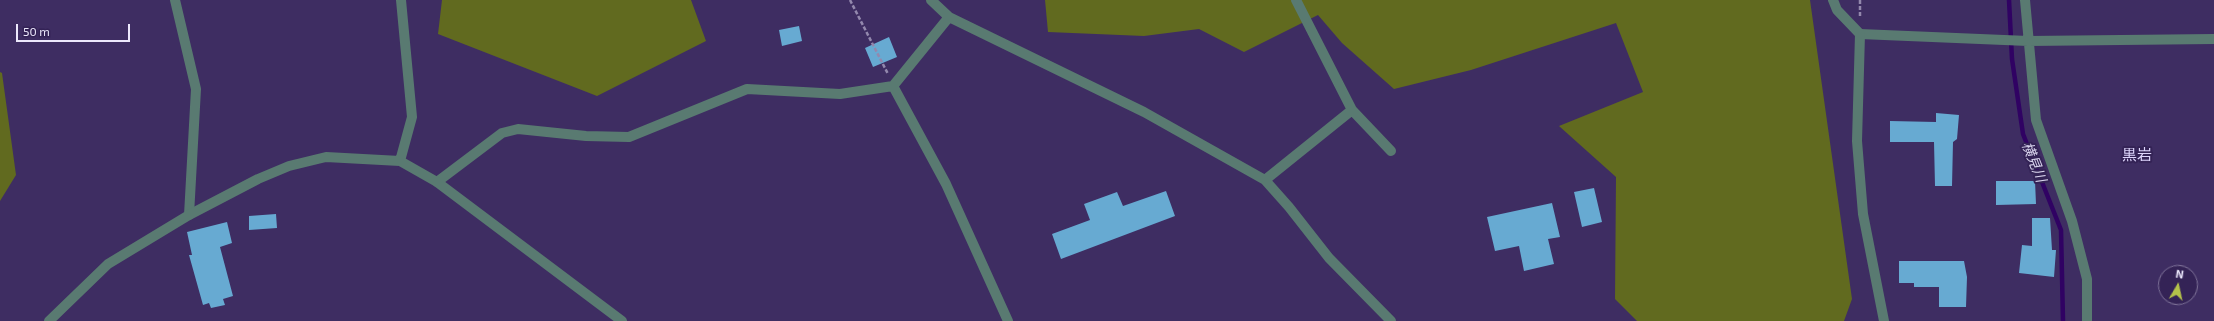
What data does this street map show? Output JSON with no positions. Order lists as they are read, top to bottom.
{
  "districts": ["黒岩"],
  "water": ["横見川"],
  "scale_bar": "50 m",
  "north": "top"
}
